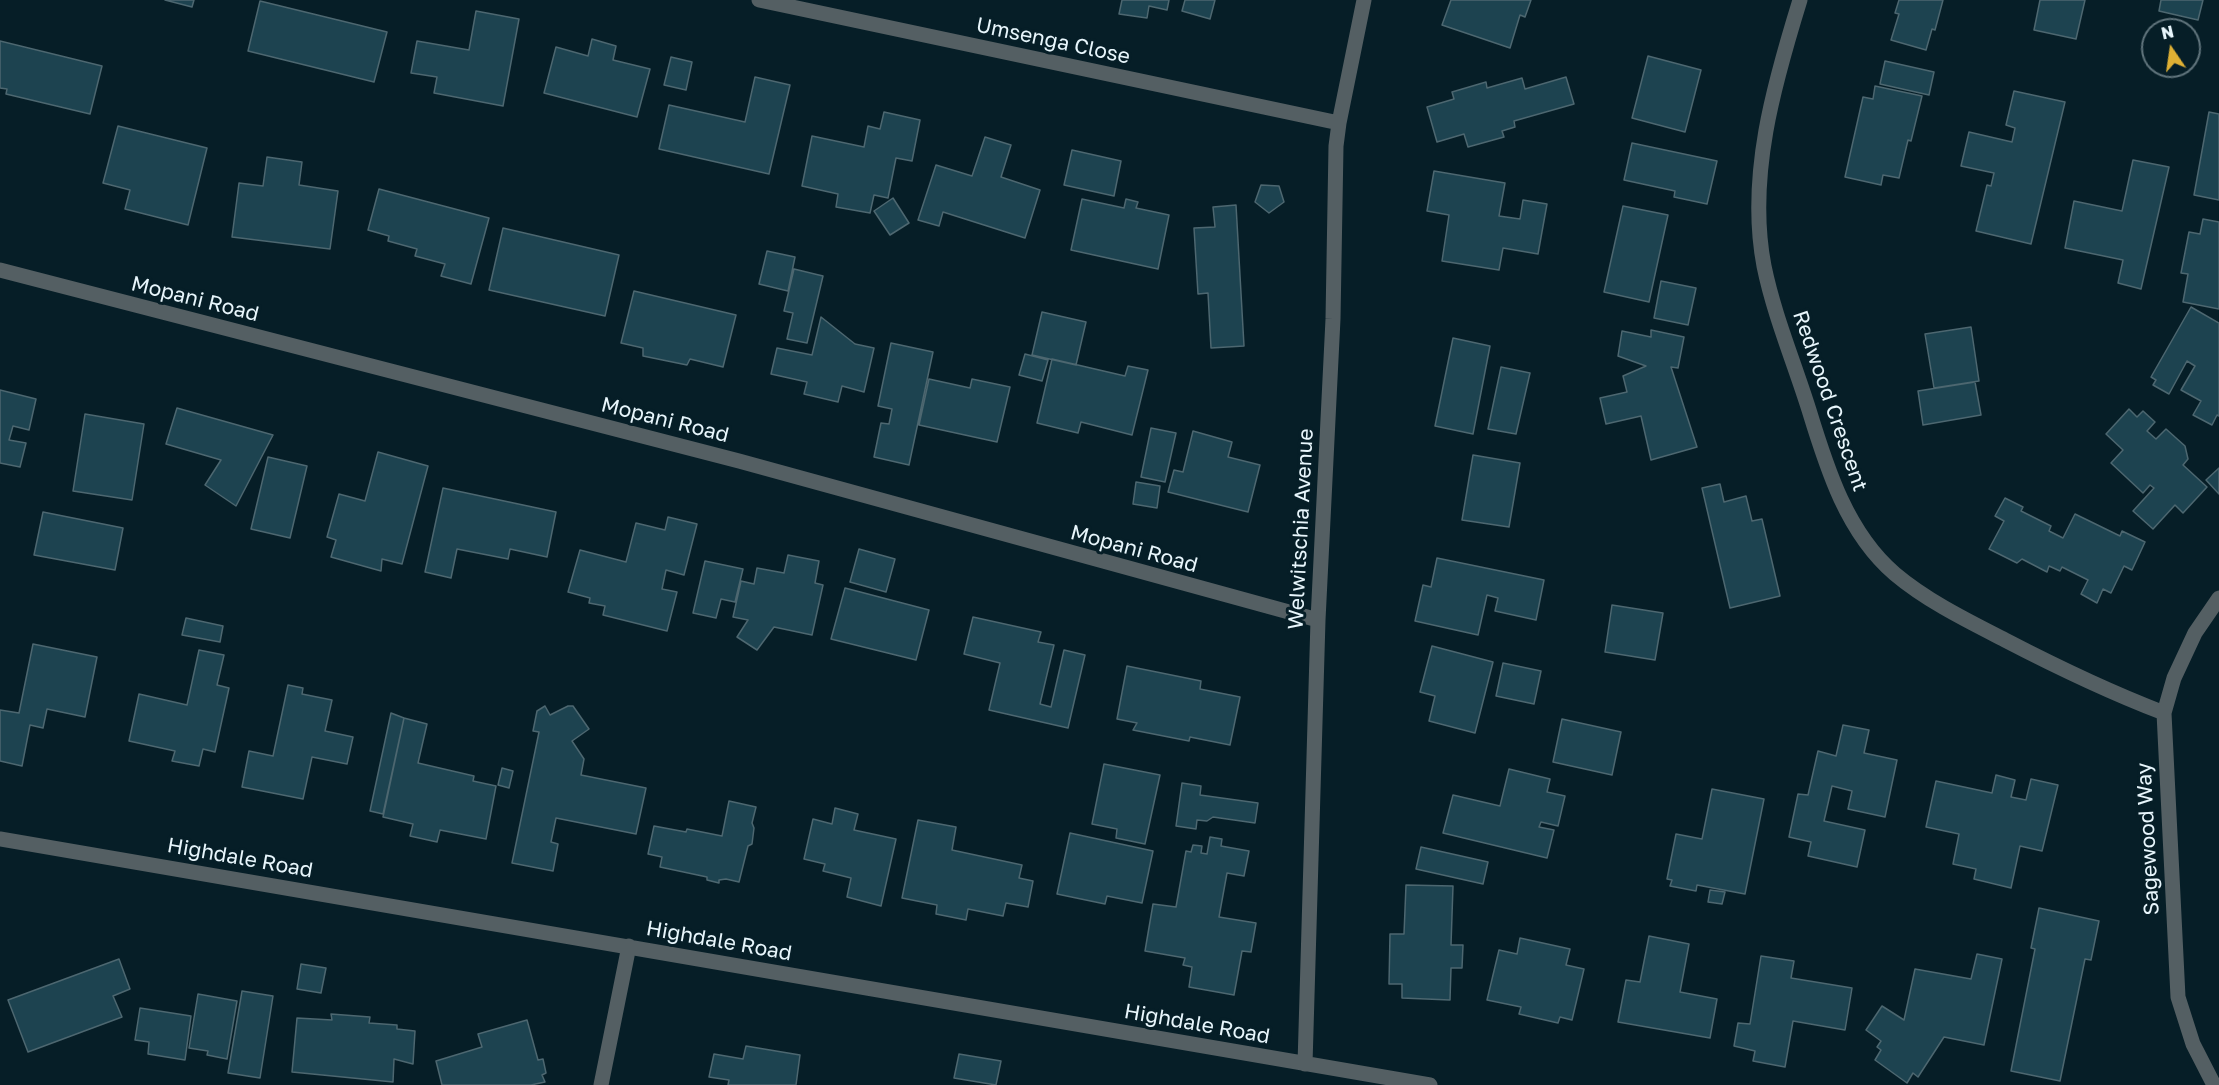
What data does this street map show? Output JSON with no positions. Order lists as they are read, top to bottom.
{
  "streets": {
    "street": [
      "Umsenga Close",
      "Mopani Road",
      "Redwood Crescent",
      "Welwitschia Avenue",
      "Sagewood Way",
      "Highdale Road"
    ]
  },
  "crossings": [
    ["Umsenga Close", "Welwitschia Avenue"],
    ["Mopani Road", "Welwitschia Avenue"],
    ["Redwood Crescent", "Sagewood Way"],
    ["Welwitschia Avenue", "Highdale Road"]
  ],
  "north": "top"
}
